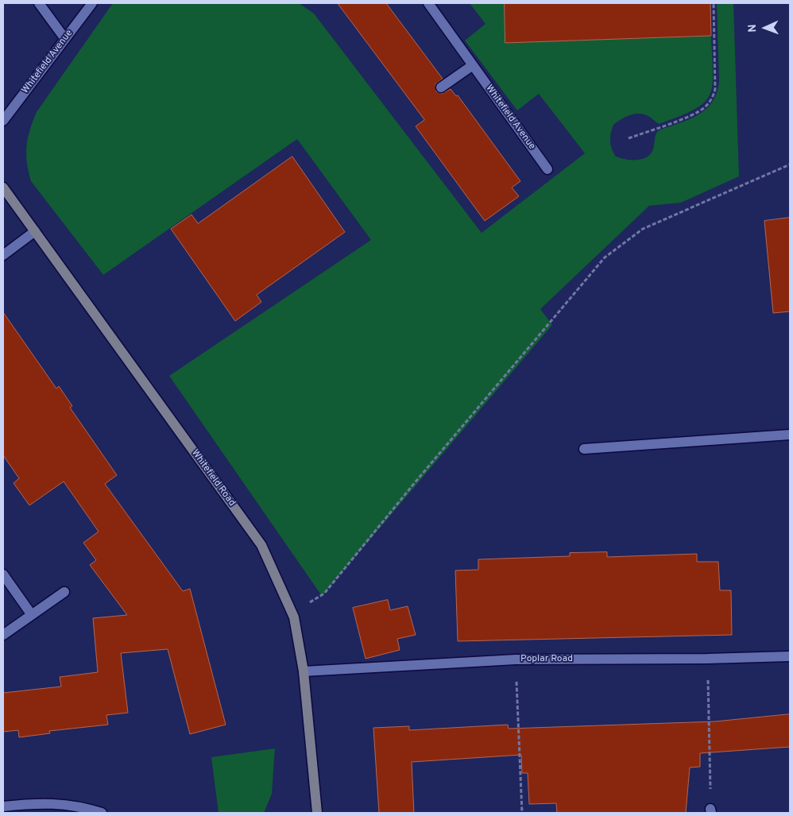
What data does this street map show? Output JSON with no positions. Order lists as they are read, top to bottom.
{
  "streets": {
    "main road": ["Whitefield Road"],
    "street": ["Whitefield Avenue", "Poplar Road"]
  },
  "crossings": [
    ["Whitefield Road", "Poplar Road"]
  ],
  "north": "left"
}
